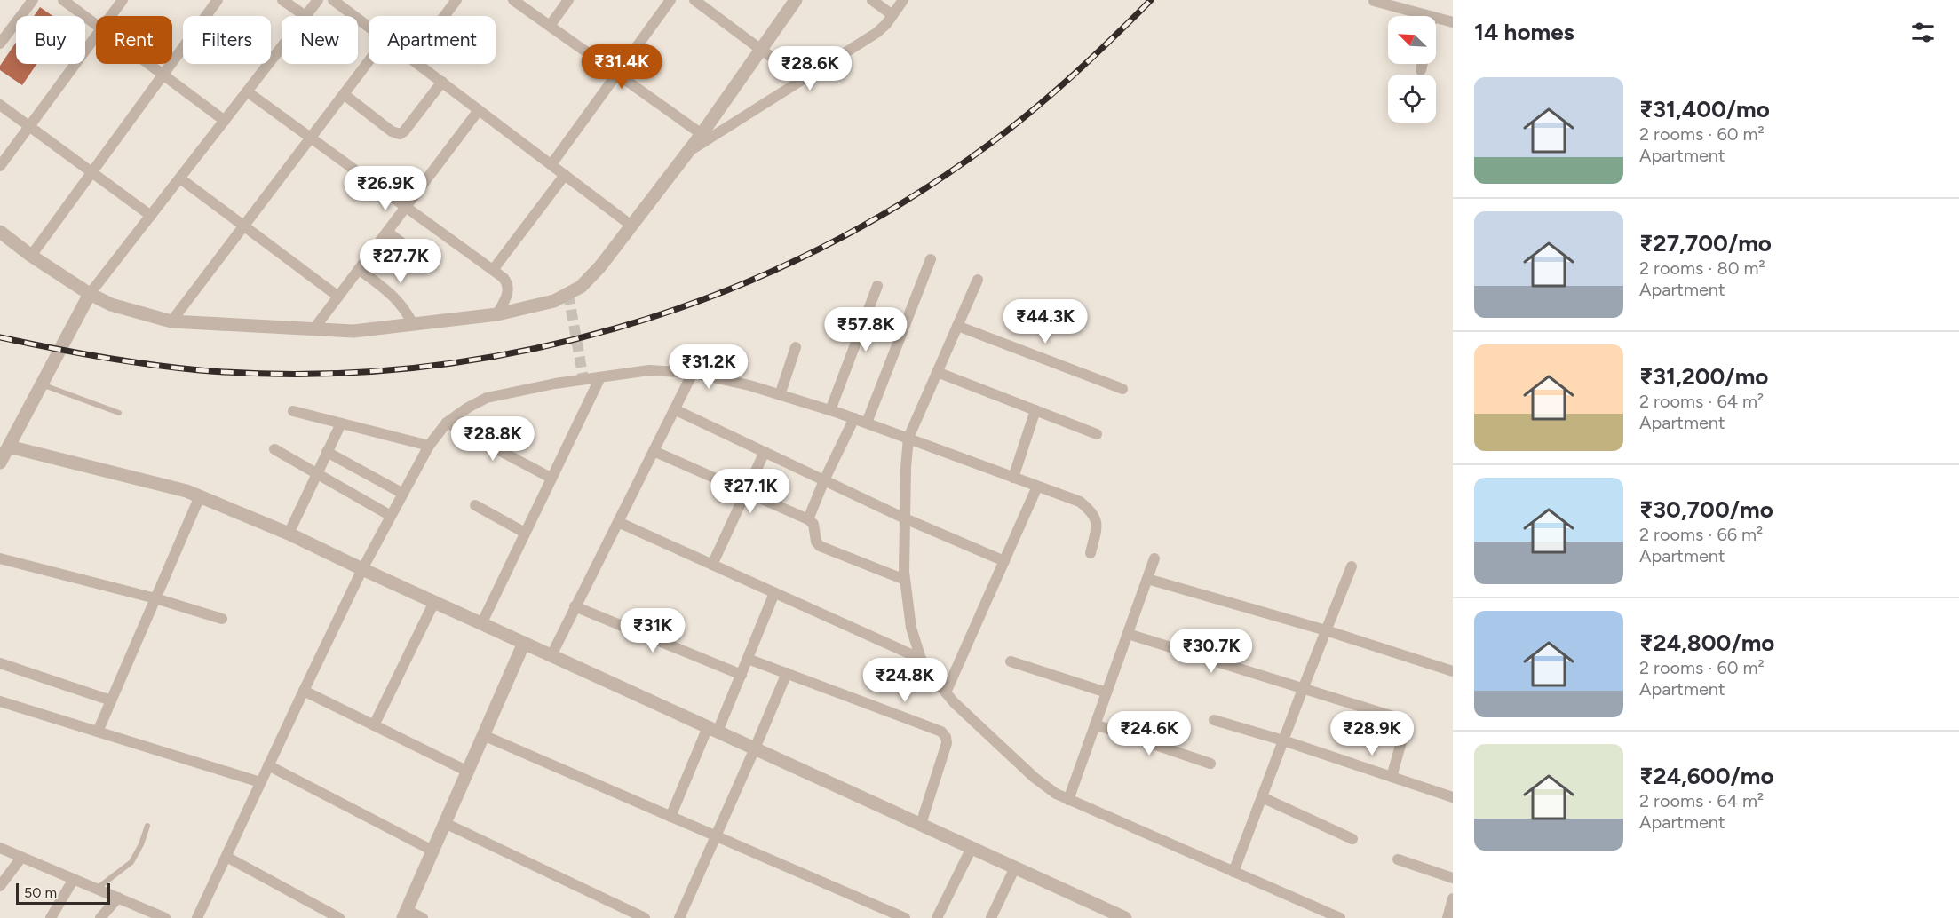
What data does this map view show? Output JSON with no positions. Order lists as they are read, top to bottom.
{
  "scale_bar": "50 m",
  "north": "top left",
  "page": {
    "heading": "14 homes",
    "chip": [
      "Buy",
      "Rent",
      "Filters",
      "New",
      "Apartment"
    ],
    "price": [
      "₹31.4K",
      "₹28.6K",
      "₹26.9K",
      "₹27.7K",
      "₹44.3K",
      "₹57.8K",
      "₹31.2K",
      "₹28.8K",
      "₹27.1K",
      "₹31K",
      "₹30.7K",
      "₹24.8K",
      "₹24.6K",
      "₹28.9K"
    ],
    "list": [
      {
        "name": "₹31,400/mo",
        "note": "2 rooms · 60 m² · Apartment"
      },
      {
        "name": "₹27,700/mo",
        "note": "2 rooms · 80 m² · Apartment"
      },
      {
        "name": "₹31,200/mo",
        "note": "2 rooms · 64 m² · Apartment"
      },
      {
        "name": "₹30,700/mo",
        "note": "2 rooms · 66 m² · Apartment"
      },
      {
        "name": "₹24,800/mo",
        "note": "2 rooms · 60 m² · Apartment"
      },
      {
        "name": "₹24,600/mo",
        "note": "2 rooms · 64 m² · Apartment"
      }
    ],
    "scale": "50 m"
  }
}
